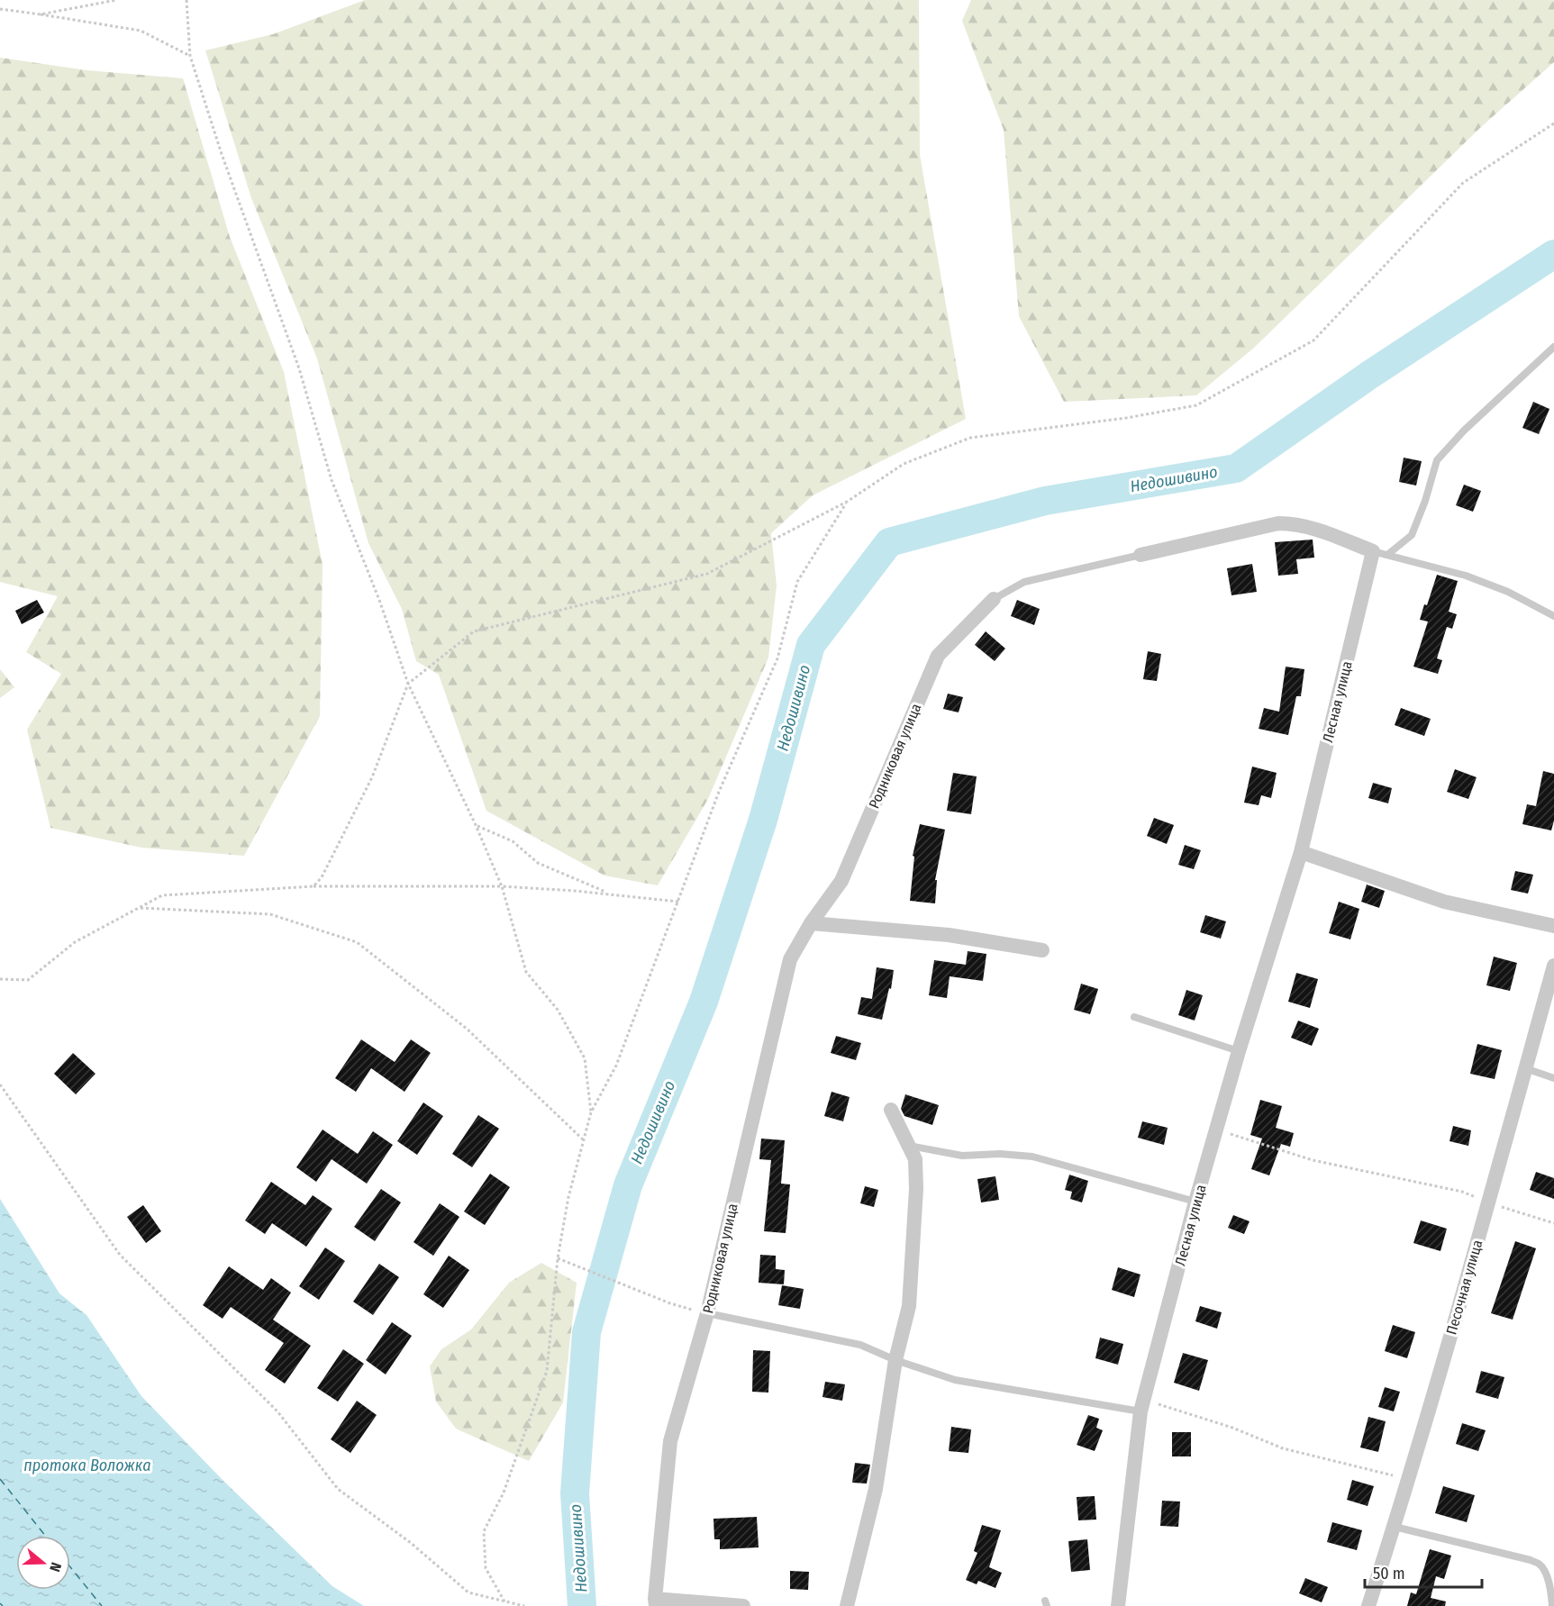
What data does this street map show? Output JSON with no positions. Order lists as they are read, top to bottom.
{
  "streets": {
    "street": ["Лесная улица", "Родниковая улица", "Песочная улица"]
  },
  "water": ["Недошивино", "протока Воложка"],
  "scale_bar": "50 m",
  "north": "right"
}
